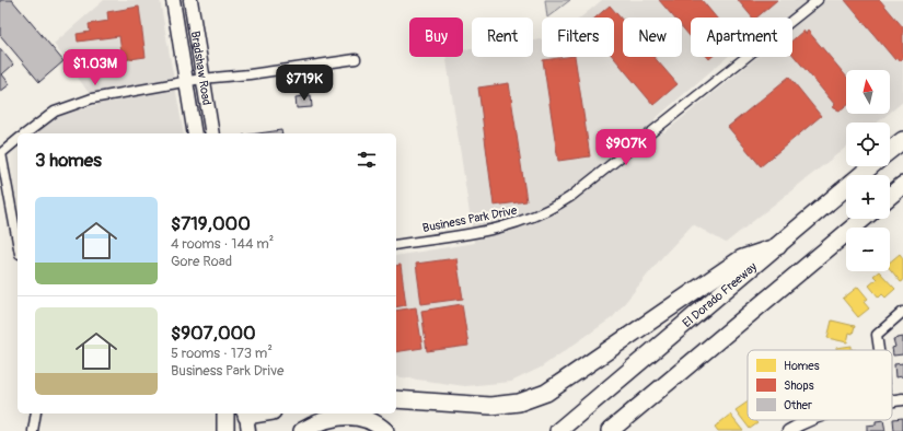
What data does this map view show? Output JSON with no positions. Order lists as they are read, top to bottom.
{
  "streets": {
    "highway": ["El Dorado Freeway"],
    "main road": ["Bradshaw Road"],
    "street": ["Business Park Drive"]
  },
  "legend": ["Homes", "Shops", "Other"],
  "north": "top",
  "page": {
    "chip": [
      "Buy",
      "Rent",
      "Filters",
      "New",
      "Apartment"
    ],
    "price": ["$1.03M", "$719K", "$907K"],
    "map_buttons": ["+", "−"],
    "heading": "3 homes",
    "list": [
      {
        "name": "$719,000",
        "note": "4 rooms · 144 m² · Gore Road"
      },
      {
        "name": "$907,000",
        "note": "5 rooms · 173 m² · Business Park Drive"
      }
    ]
  }
}
